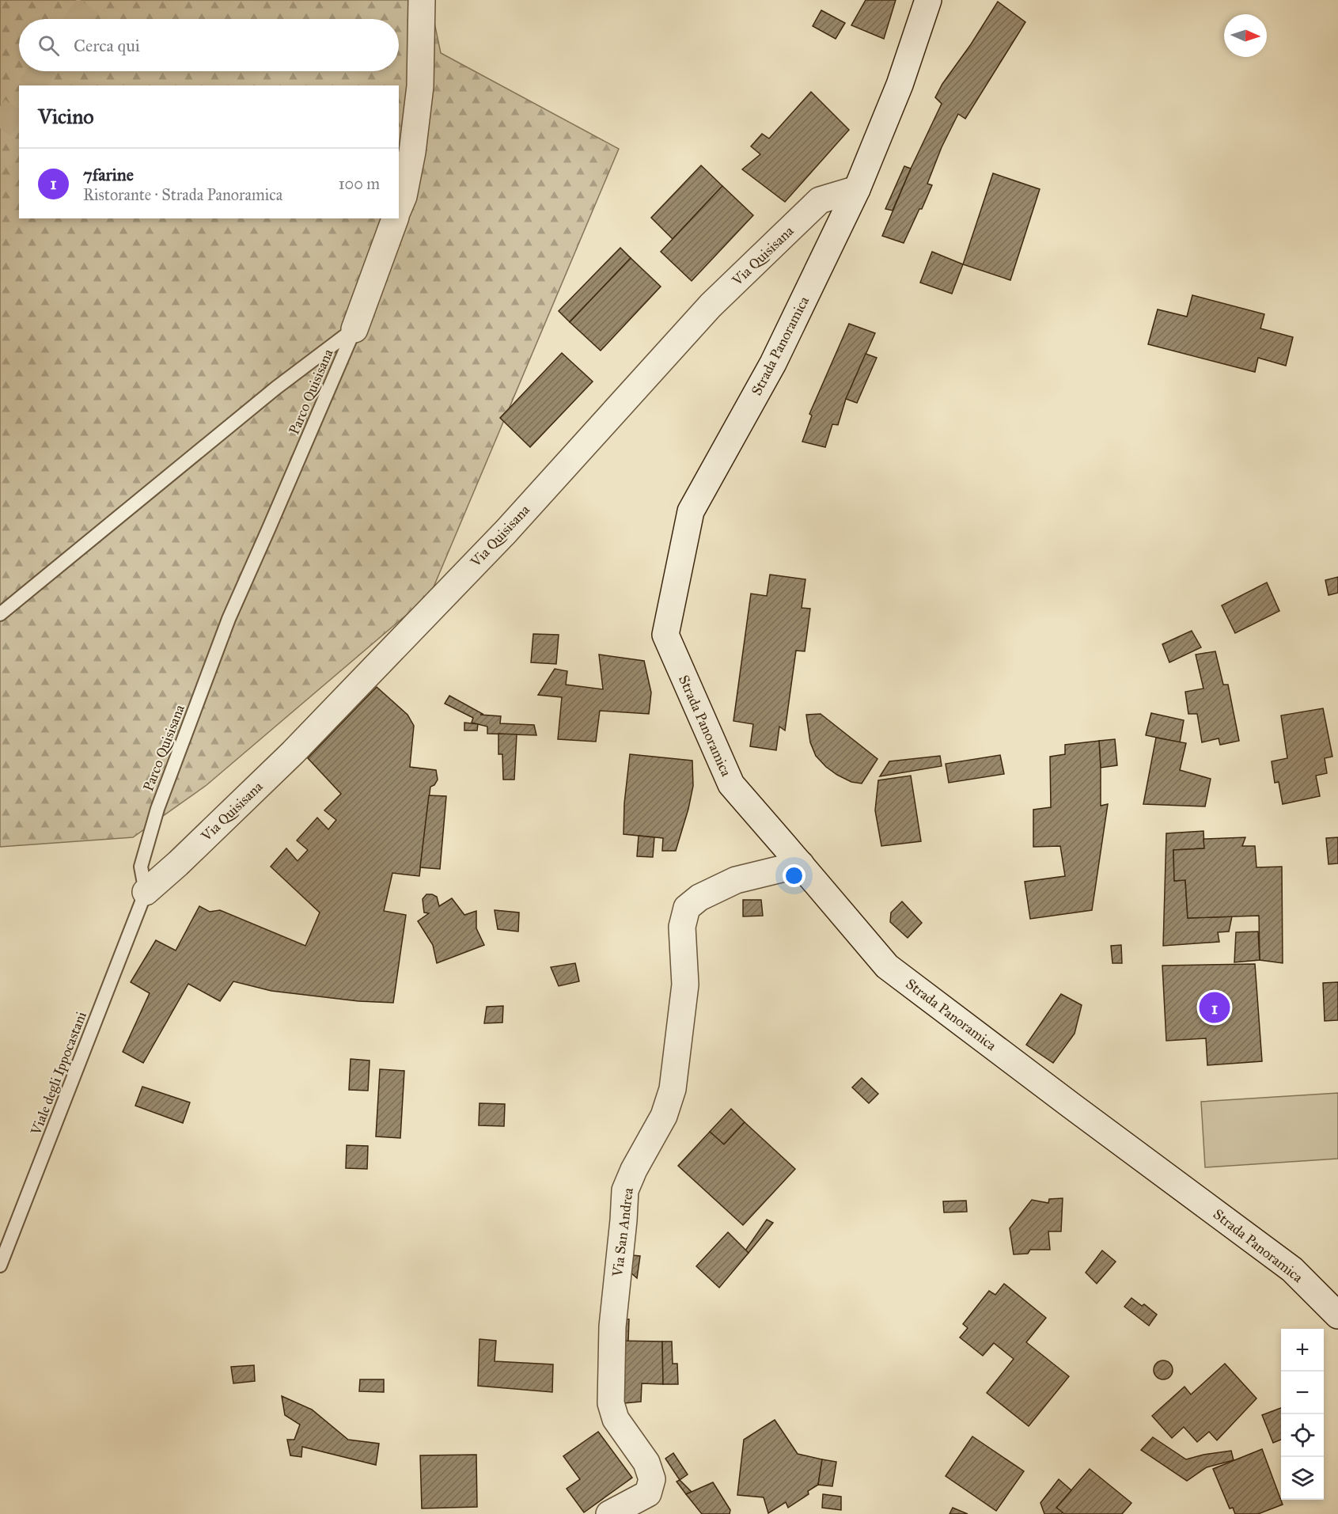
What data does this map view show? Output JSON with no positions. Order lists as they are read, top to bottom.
{
  "streets": {
    "street": ["Via Quisisana", "Strada Panoramica", "Via San Andrea"],
    "lane": ["Parco Quisisana", "Viale degli Ippocastani"]
  },
  "crossings": [
    ["Via Quisisana", "Strada Panoramica"],
    ["Via Quisisana", "Parco Quisisana"],
    ["Via Quisisana", "Viale degli Ippocastani"],
    ["Strada Panoramica", "Via San Andrea"],
    ["Parco Quisisana", "Viale degli Ippocastani"]
  ],
  "north": "right",
  "page": {
    "search": "Cerca qui",
    "heading": "Vicino",
    "list": [
      {
        "mark": "1",
        "name": "7farine",
        "note": "Ristorante · Strada Panoramica",
        "value": "100 m"
      }
    ],
    "pins": "1",
    "map_buttons": ["+", "−"]
  }
}
